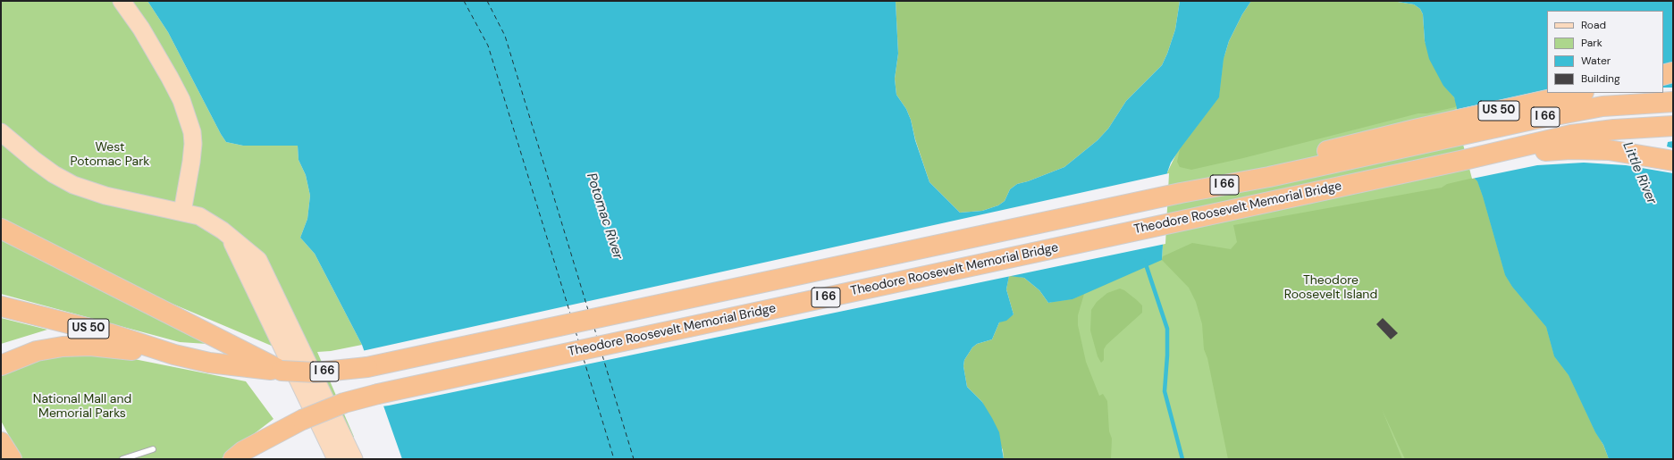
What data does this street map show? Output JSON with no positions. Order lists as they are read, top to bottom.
{
  "streets": {
    "highway": ["US 50", "I 66", "Theodore Roosevelt Memorial Bridge"]
  },
  "crossings": [
    ["US 50", "I 66"],
    ["US 50", "Theodore Roosevelt Memorial Bridge"],
    ["I 66", "Theodore Roosevelt Memorial Bridge"]
  ],
  "water": ["Little River", "Potomac River"],
  "parks": ["West Potomac Park", "Theodore Roosevelt Island", "National Mall and Memorial Parks"],
  "legend": [
    "Road",
    "Park",
    "Water",
    "Building"
  ]
}
